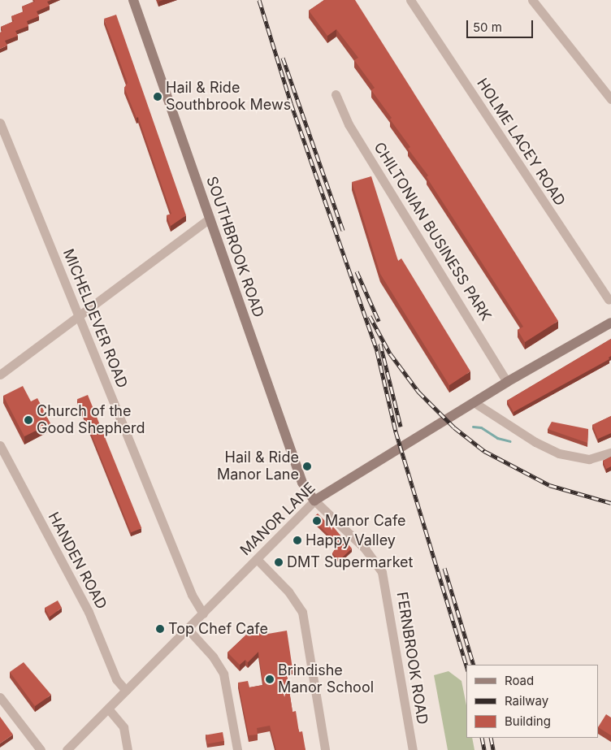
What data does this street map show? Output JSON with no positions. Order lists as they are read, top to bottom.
{
  "streets": {
    "street": [
      "HOLME LACEY ROAD",
      "CHILTONIAN BUSINESS PARK",
      "SOUTHBROOK ROAD",
      "MICHELDEVER ROAD",
      "MANOR LANE",
      "HANDEN ROAD",
      "FERNBROOK ROAD"
    ]
  },
  "crossings": [
    ["CHILTONIAN BUSINESS PARK", "MANOR LANE"],
    ["SOUTHBROOK ROAD", "MANOR LANE"],
    ["SOUTHBROOK ROAD", "FERNBROOK ROAD"],
    ["MICHELDEVER ROAD", "MANOR LANE"],
    ["MANOR LANE", "HANDEN ROAD"],
    ["MANOR LANE", "FERNBROOK ROAD"]
  ],
  "places": [
    "Hail & Ride Southbrook Mews",
    "Church of the Good Shepherd",
    "Hail & Ride Manor Lane",
    "Manor Cafe",
    "Happy Valley",
    "DMT Supermarket",
    "Top Chef Cafe",
    "Brindishe Manor School"
  ],
  "legend": ["Road", "Railway", "Building"],
  "scale_bar": "50 m"
}
